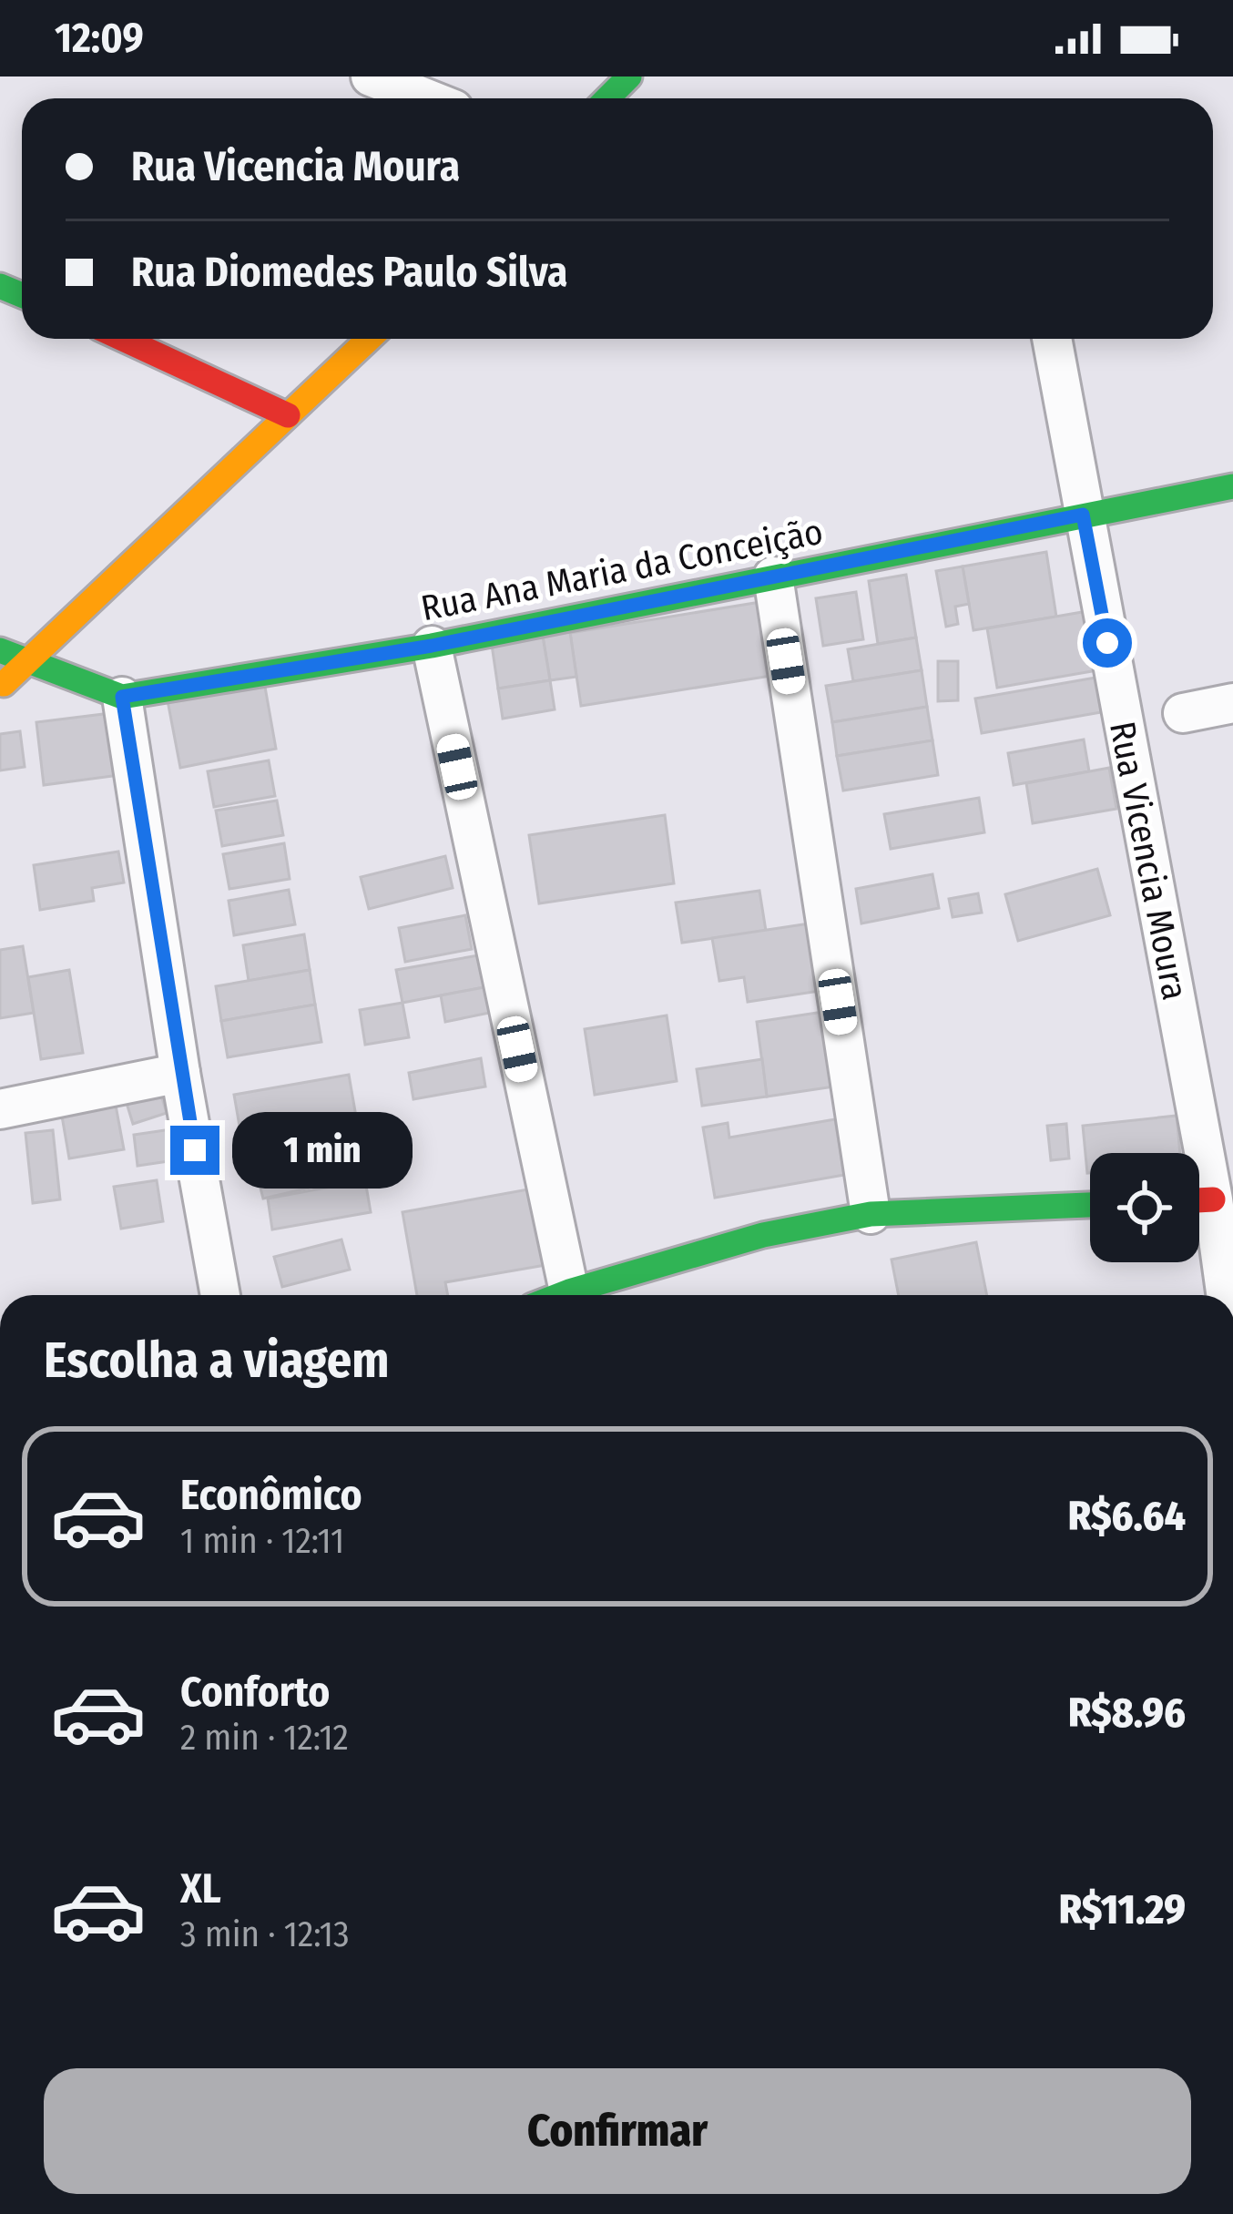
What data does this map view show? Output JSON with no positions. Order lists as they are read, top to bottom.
{
  "streets": {
    "street": ["Rua Ana Maria da Conceição", "Rua Vicencia Moura"]
  },
  "crossings": [
    ["Rua Ana Maria da Conceição", "Rua Vicencia Moura"]
  ],
  "page": {
    "status": "12:09",
    "banner": ["Rua Vicencia Moura", "Rua Diomedes Paulo Silva"],
    "bubble": "1 min",
    "heading": "Escolha a viagem",
    "list": [
      {
        "name": "Econômico",
        "note": "1 min · 12:11",
        "value": "R$6.64"
      },
      {
        "name": "Conforto",
        "note": "2 min · 12:12",
        "value": "R$8.96"
      },
      {
        "name": "XL",
        "note": "3 min · 12:13",
        "value": "R$11.29"
      }
    ],
    "buttons": "Confirmar"
  }
}
